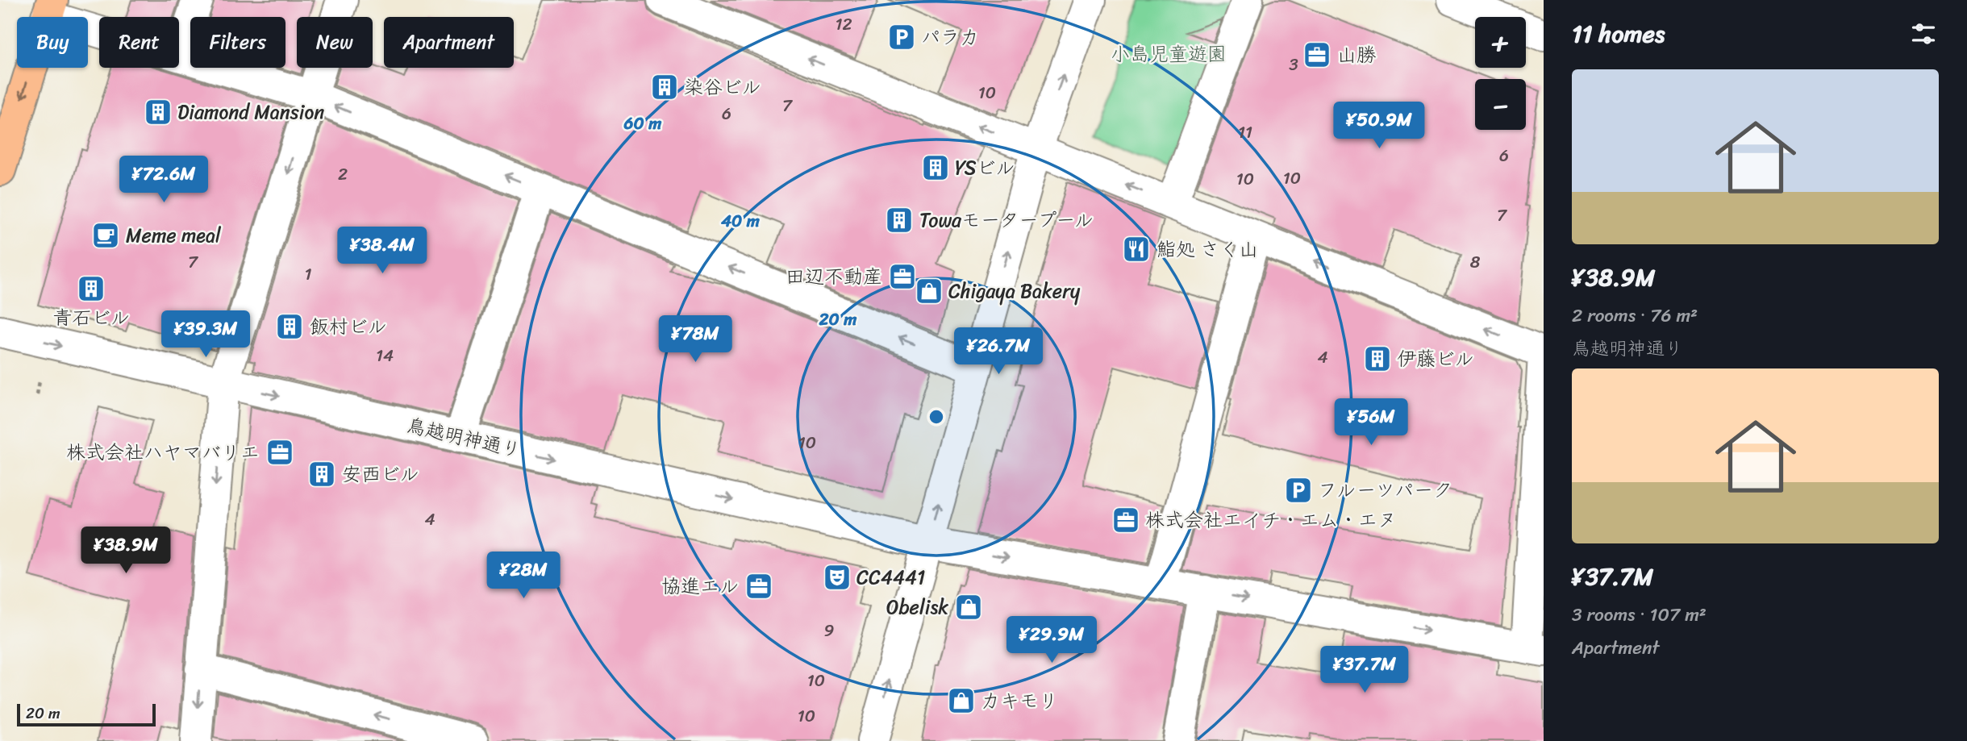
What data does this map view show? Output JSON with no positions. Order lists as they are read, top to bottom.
{
  "streets": {
    "street": ["鳥越明神通り"]
  },
  "parks": ["小島児童遊園"],
  "places": {
    "parking": ["パラカ", "フルーツパーク"],
    "office": [
      "山勝",
      "田辺不動産",
      "株式会社ハヤマバリエ",
      "株式会社エイチ・エム・エヌ",
      "協進エル"
    ],
    "building": [
      "染谷ビル",
      "Diamond Mansion",
      "YSビル",
      "Towaモータープール",
      "青石ビル",
      "飯村ビル",
      "伊藤ビル",
      "安西ビル"
    ],
    "cafe": ["Meme meal"],
    "restaurant": ["鮨処 さく山"],
    "shop": ["Chigaya Bakery", "Obelisk", "カキモリ"],
    "theatre": ["CC4441"]
  },
  "house_numbers": [
    "12",
    "3",
    "10",
    "7",
    "6",
    "11",
    "6",
    "2",
    "10",
    "10",
    "7",
    "7",
    "8",
    "1",
    "14",
    "4",
    "10",
    "4",
    "9",
    "10",
    "10"
  ],
  "scale_bar": "20 m",
  "page": {
    "heading": "11 homes",
    "map_buttons": ["+", "−"],
    "chip": [
      "Buy",
      "Rent",
      "Filters",
      "New",
      "Apartment"
    ],
    "list": [
      {
        "name": "¥38.9M",
        "note": "2 rooms · 76 m² · 鳥越明神通り"
      },
      {
        "name": "¥37.7M",
        "note": "3 rooms · 107 m² · Apartment"
      }
    ],
    "price": [
      "¥50.9M",
      "¥72.6M",
      "¥38.4M",
      "¥39.3M",
      "¥78M",
      "¥26.7M",
      "¥56M",
      "¥38.9M",
      "¥28M",
      "¥29.9M",
      "¥37.7M"
    ],
    "scale": "20 m"
  },
  "rings": ["60 m", "40 m", "20 m"]
}
